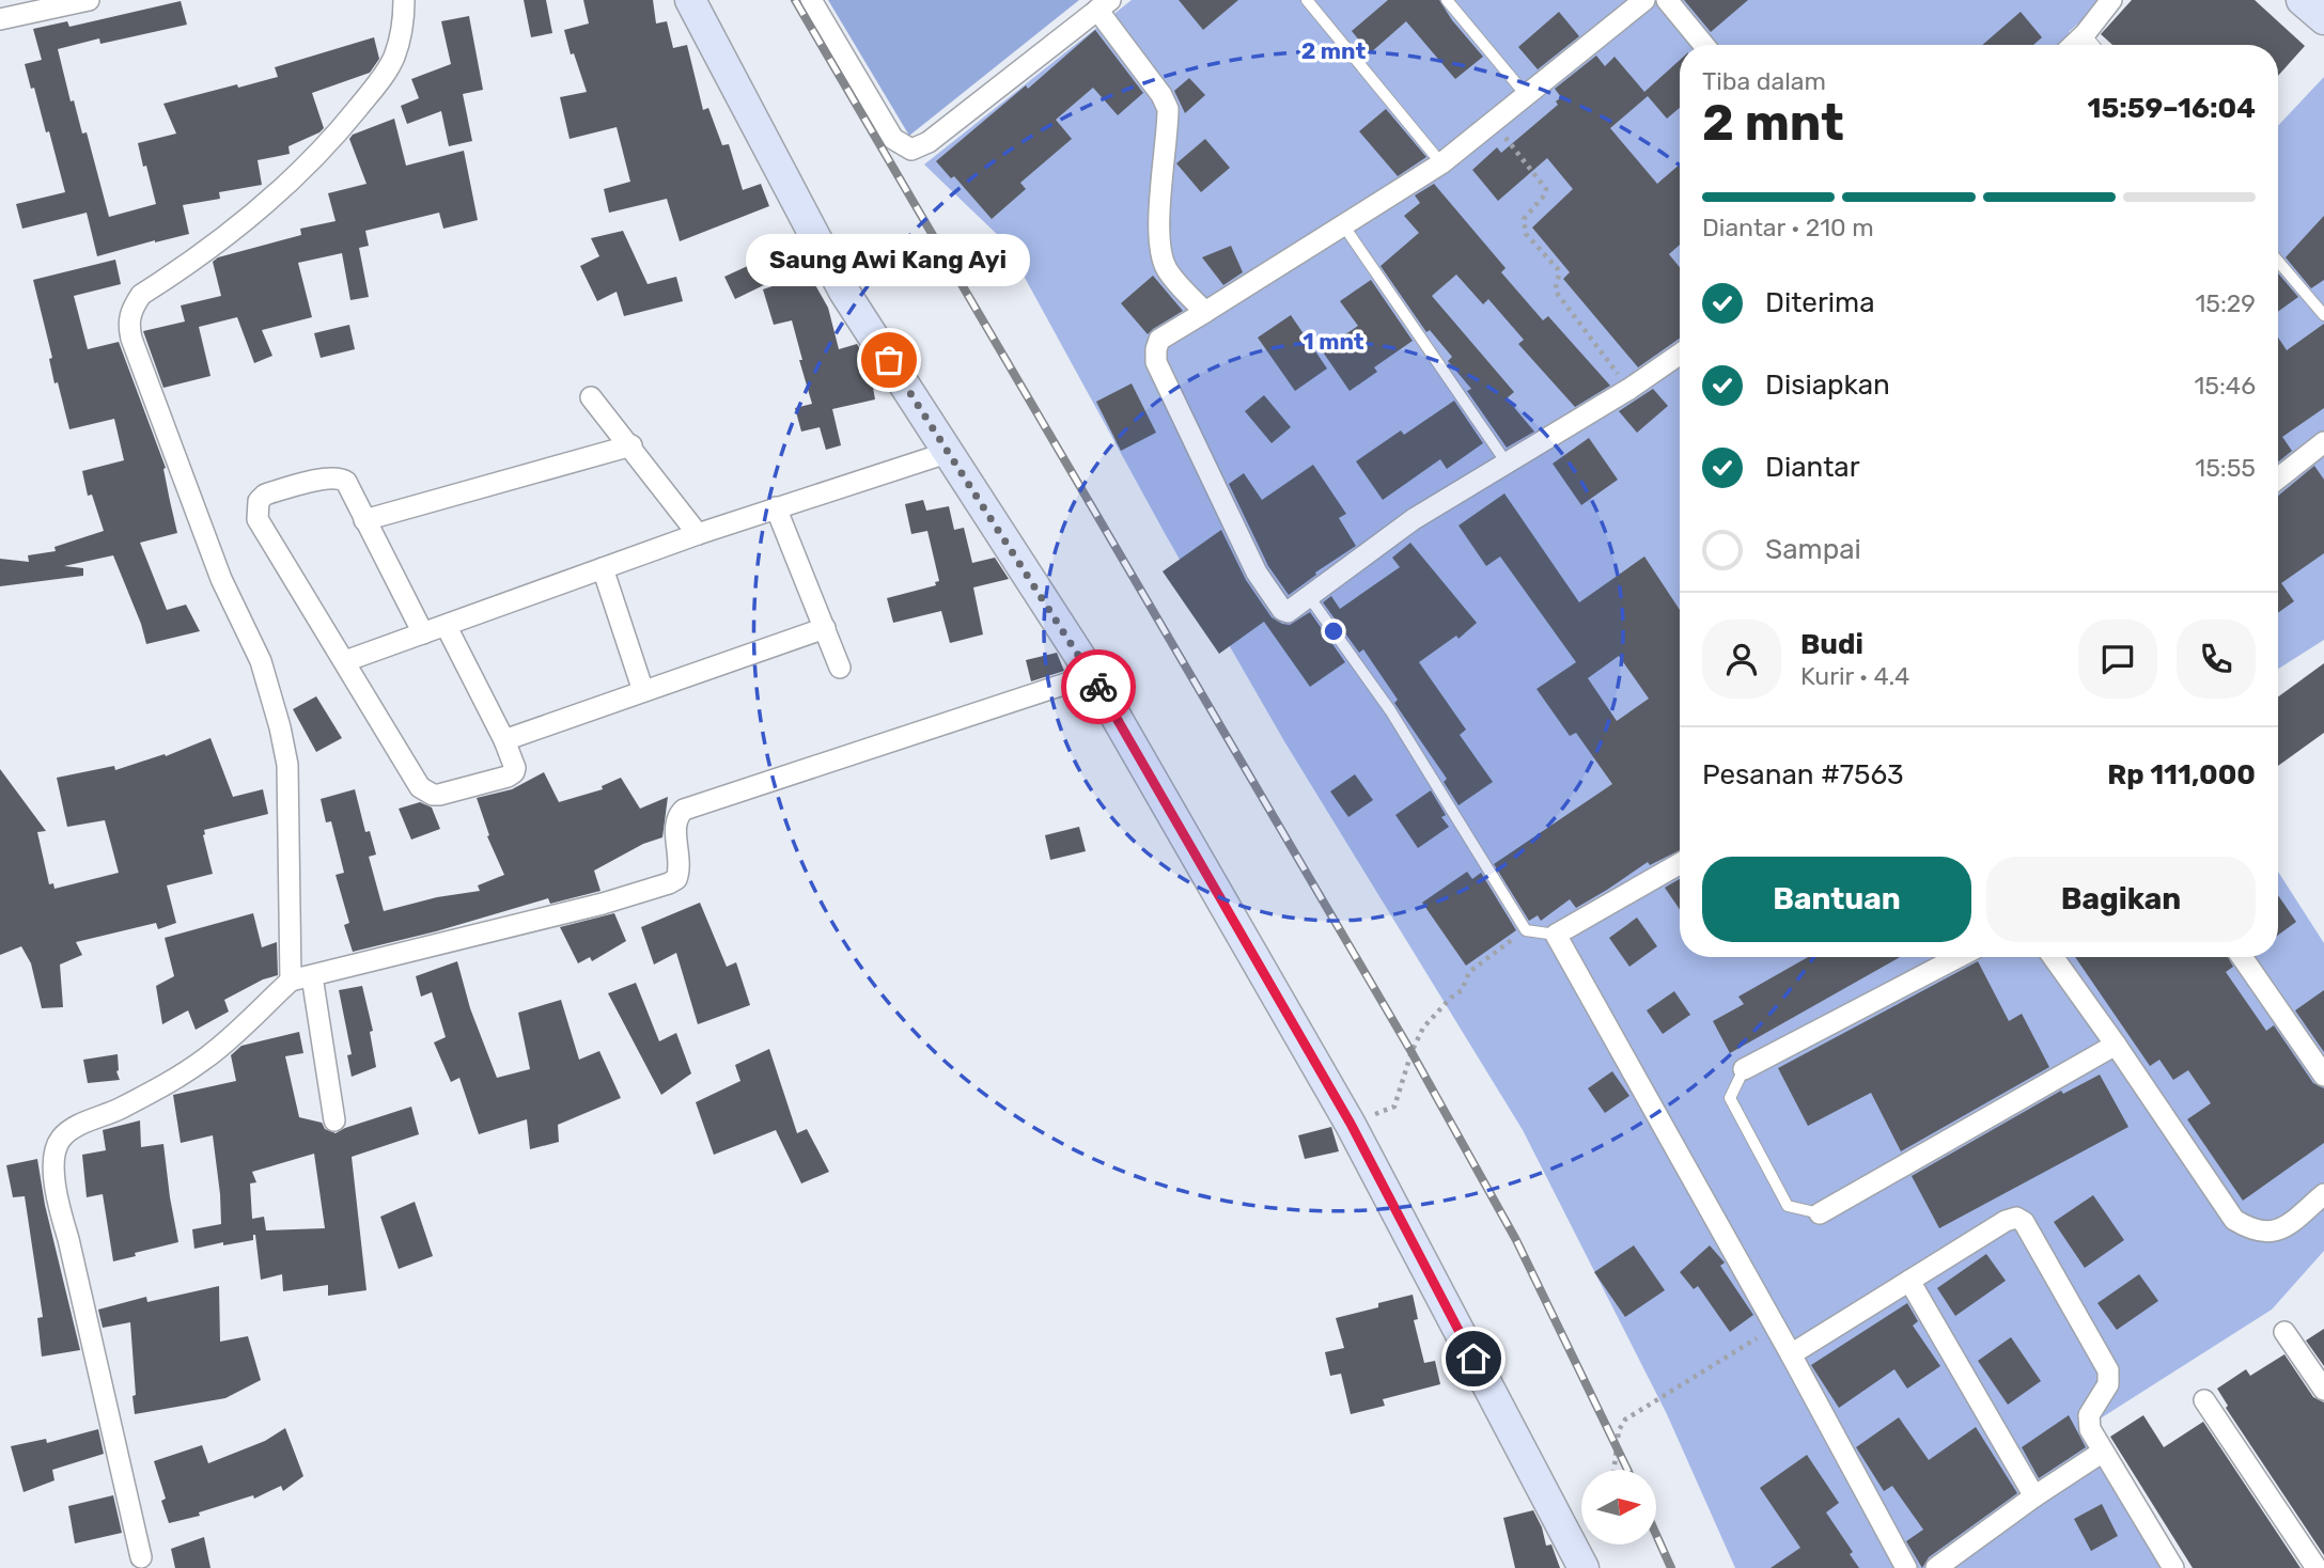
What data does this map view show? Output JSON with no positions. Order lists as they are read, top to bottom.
{
  "places": ["Saung Awi Kang Ayi"],
  "north": "right",
  "page": {
    "heading": ["2 mnt", "Tiba dalam", "15:59–16:04"],
    "panel": [
      "Budi",
      "Kurir · 4.4",
      "Pesanan #7563",
      "Rp 111,000"
    ],
    "bar": "Diantar · 210 m",
    "bubble": "Saung Awi Kang Ayi",
    "list": [
      ["Diterima", "15:29"],
      ["Disiapkan", "15:46"],
      ["Diantar", "15:55"],
      "Sampai"
    ],
    "buttons": ["Bantuan", "Bagikan"]
  },
  "rings": ["2 mnt", "1 mnt"]
}
